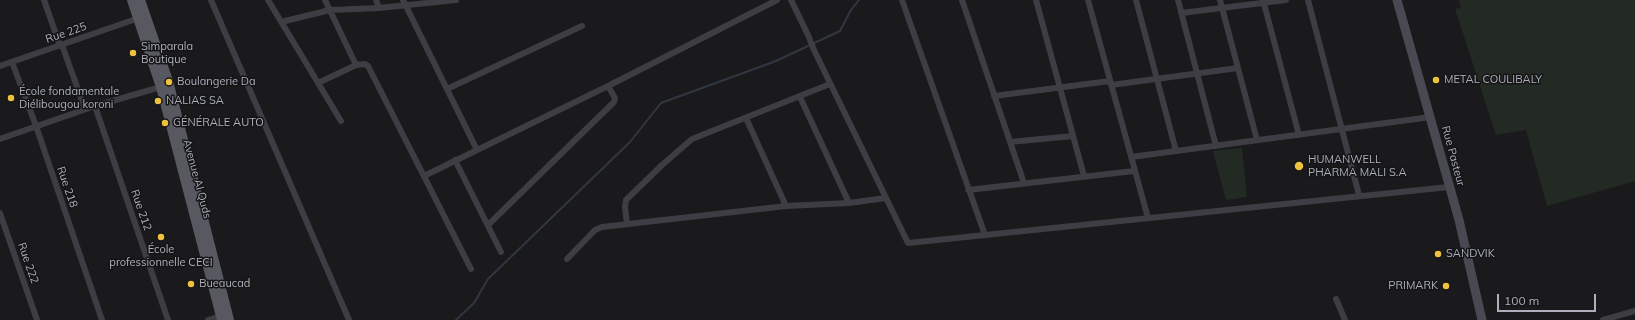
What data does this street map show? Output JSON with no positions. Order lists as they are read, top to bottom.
{
  "streets": {
    "main road": ["Rue Pasteur", "Avenue Al Quds"],
    "street": [
      "Rue 225",
      "Rue 218",
      "Rue 212",
      "Rue 222"
    ]
  },
  "crossings": [
    ["Rue 225", "Avenue Al Quds"],
    ["Rue 225", "Rue 218"]
  ],
  "places": [
    "Simparala Boutique",
    "METAL COULIBALY",
    "Boulangerie Da",
    "École fondamentale Diélibougou koroni",
    "NALIAS SA",
    "GÉNÉRALE AUTO",
    "HUMANWELL PHARMA MALI S.A",
    "École professionnelle CECI",
    "SANDVIK",
    "Bueaucad",
    "PRIMARK"
  ],
  "scale_bar": "100 m"
}
